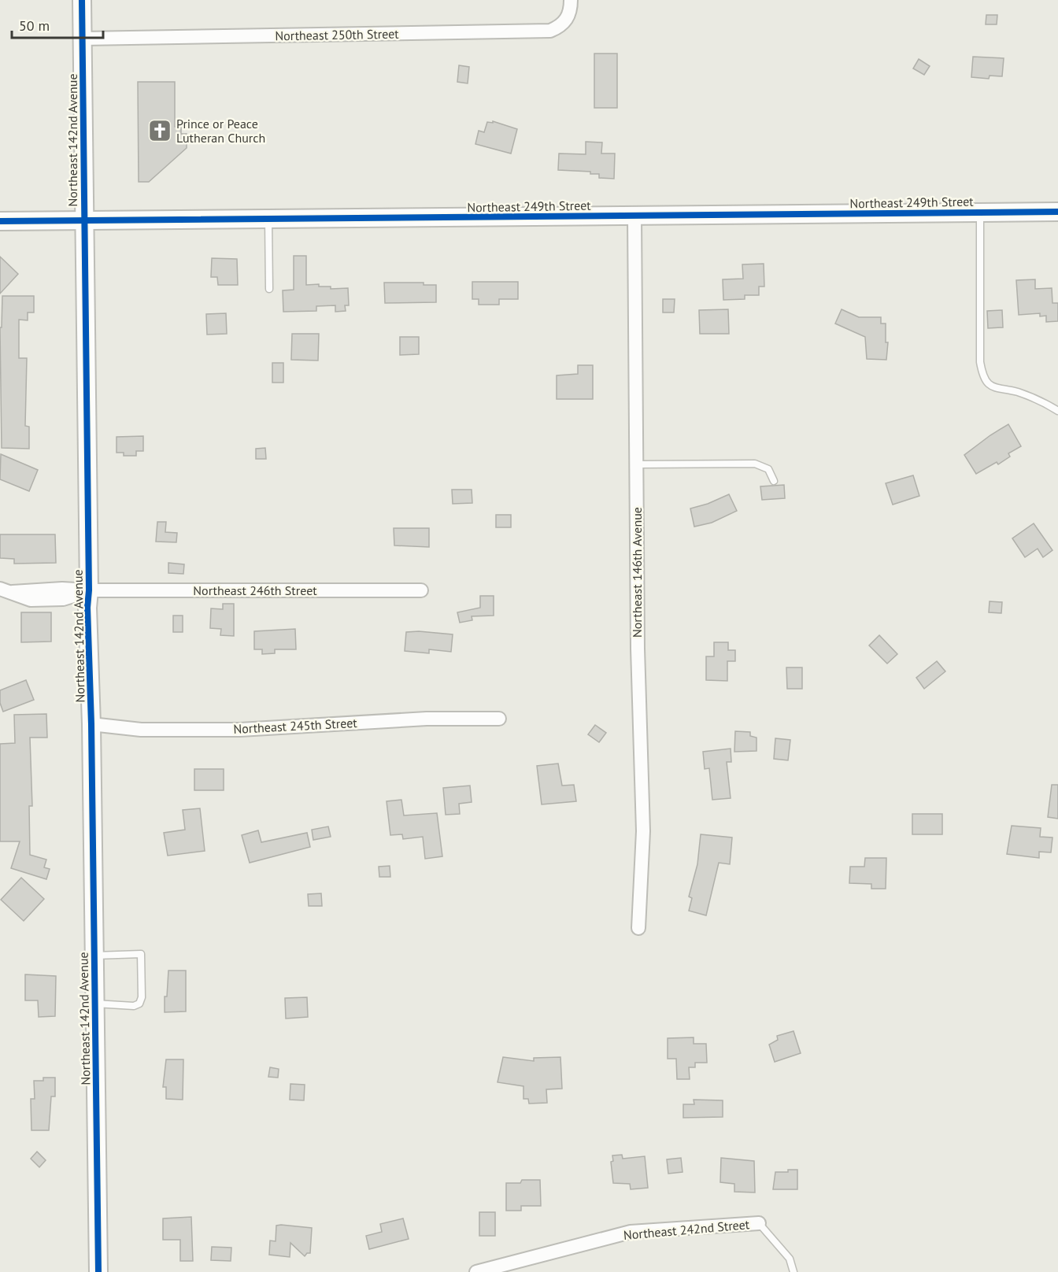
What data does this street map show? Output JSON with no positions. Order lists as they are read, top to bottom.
{
  "streets": {
    "main road": ["Northeast 142nd Avenue", "Northeast 249th Street"],
    "street": [
      "Northeast 250th Street",
      "Northeast 146th Avenue",
      "Northeast 246th Street",
      "Northeast 245th Street",
      "Northeast 242nd Street"
    ]
  },
  "crossings": [
    ["Northeast 250th Street", "Northeast 142nd Avenue"],
    ["Northeast 142nd Avenue", "Northeast 249th Street"],
    ["Northeast 142nd Avenue", "Northeast 246th Street"],
    ["Northeast 142nd Avenue", "Northeast 245th Street"],
    ["Northeast 249th Street", "Northeast 146th Avenue"]
  ],
  "places": {
    "church": ["Prince or Peace Lutheran Church"]
  },
  "scale_bar": "50 m"
}
